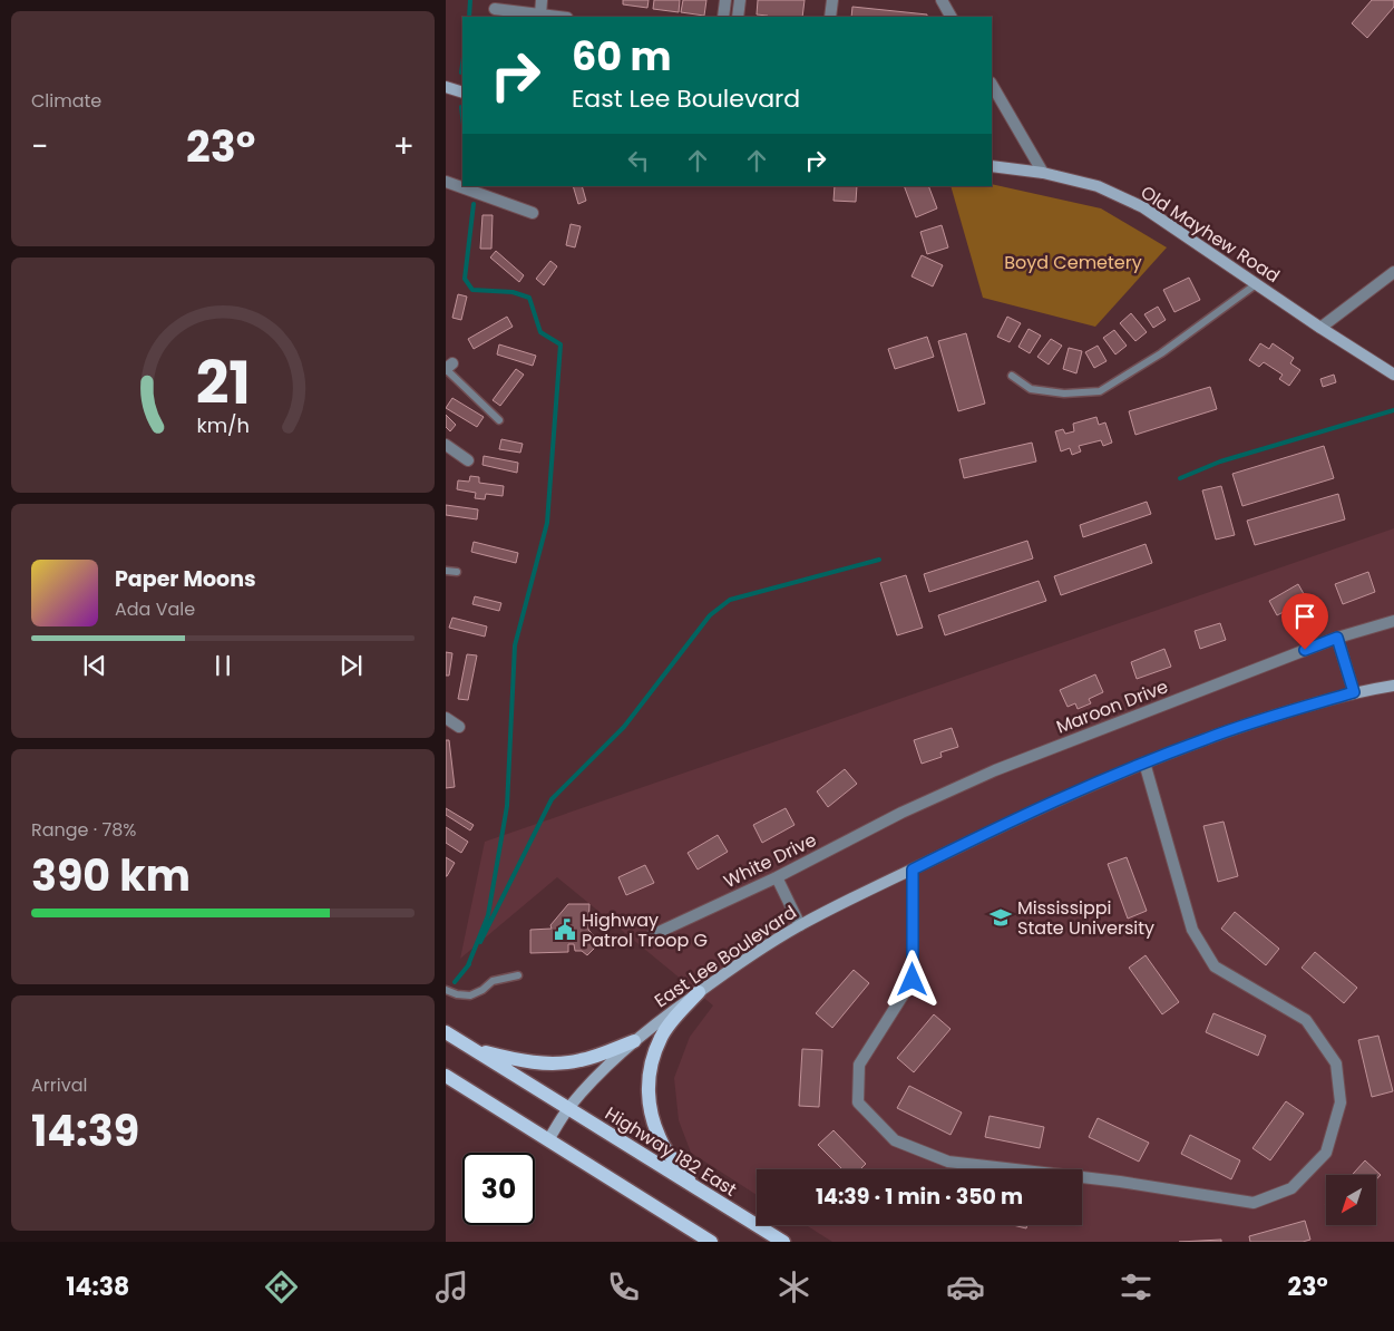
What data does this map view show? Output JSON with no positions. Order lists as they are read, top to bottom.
{
  "streets": {
    "main road": ["Highway 182 East"],
    "street": [
      "Old Mayhew Road",
      "Maroon Drive",
      "White Drive",
      "East Lee Boulevard"
    ]
  },
  "crossings": [
    ["Maroon Drive", "White Drive"],
    ["East Lee Boulevard", "Highway 182 East"]
  ],
  "parks": ["Boyd Cemetery"],
  "places": {
    "school or university": ["Mississippi State University"],
    "public building": ["Highway Patrol Troop G"]
  },
  "north": "bottom left",
  "page": {
    "tile": [
      "Climate",
      ["Range · 78%", "390 km"],
      ["Arrival", "14:39"]
    ],
    "turn": ["60 m", "East Lee Boulevard"],
    "heat": ["−", "23°", "+"],
    "song": ["Paper Moons", "Ada Vale"],
    "limit": "30",
    "trip": "14:39 · 1 min · 350 m",
    "tabs": ["14:38", "23°"],
    "gauge": ["21", "km/h"]
  }
}
